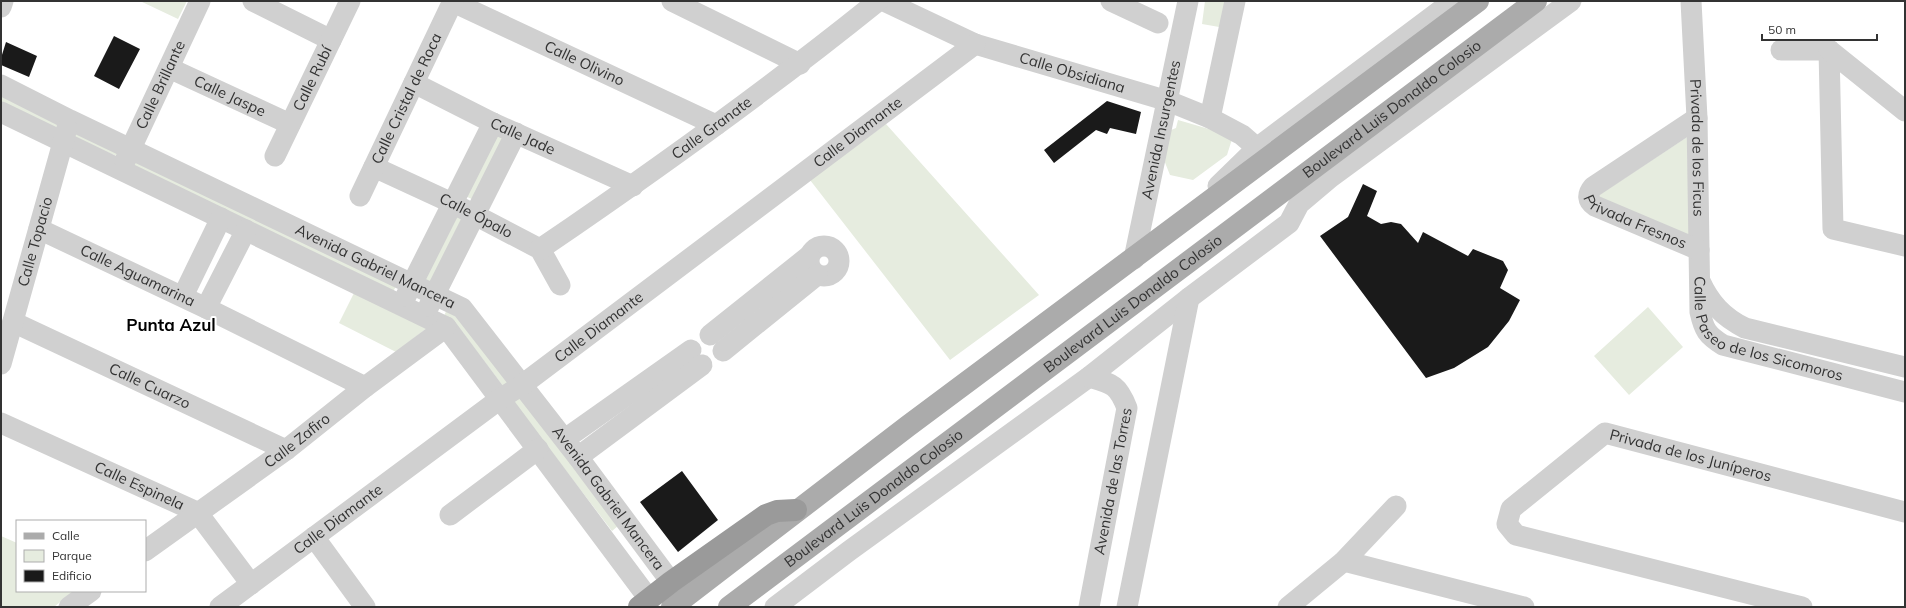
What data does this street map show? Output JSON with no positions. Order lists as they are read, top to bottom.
{
  "streets": {
    "main road": ["Boulevard Luis Donaldo Colosio"],
    "street": [
      "Calle Olivino",
      "Calle Obsidiana",
      "Calle Rubí",
      "Calle Brillante",
      "Calle Jaspe",
      "Calle Cristal de Roca",
      "Calle Granate",
      "Avenida Insurgentes",
      "Calle Diamante",
      "Calle Jade",
      "Privada de los Ficus",
      "Calle Ópalo",
      "Privada Fresnos",
      "Calle Topacio",
      "Avenida Gabriel Mancera",
      "Calle Aguamarina",
      "Calle Paseo de los Sicomoros",
      "Calle Cuarzo",
      "Calle Zafiro",
      "Privada de los Juníperos",
      "Avenida de las Torres",
      "Calle Espinela"
    ]
  },
  "crossings": [
    ["Calle Olivino", "Calle Cristal de Roca"],
    ["Calle Olivino", "Calle Granate"],
    ["Calle Obsidiana", "Avenida Insurgentes"],
    ["Calle Obsidiana", "Calle Diamante"],
    ["Calle Rubí", "Calle Jaspe"],
    ["Calle Brillante", "Calle Jaspe"],
    ["Calle Brillante", "Avenida Gabriel Mancera"],
    ["Calle Cristal de Roca", "Calle Jade"],
    ["Calle Cristal de Roca", "Calle Ópalo"],
    ["Calle Granate", "Calle Jade"],
    ["Calle Granate", "Calle Ópalo"],
    ["Calle Diamante", "Avenida Gabriel Mancera"],
    ["Calle Diamante", "Calle Espinela"],
    ["Privada de los Ficus", "Privada Fresnos"],
    ["Privada de los Ficus", "Calle Paseo de los Sicomoros"],
    ["Calle Topacio", "Avenida Gabriel Mancera"],
    ["Calle Topacio", "Calle Aguamarina"],
    ["Calle Topacio", "Calle Cuarzo"],
    ["Avenida Gabriel Mancera", "Calle Zafiro"],
    ["Calle Aguamarina", "Calle Zafiro"],
    ["Calle Cuarzo", "Calle Zafiro"],
    ["Calle Zafiro", "Calle Espinela"]
  ],
  "districts": ["Punta Azul"],
  "legend": ["Calle", "Parque", "Edificio"],
  "scale_bar": "50 m"
}
